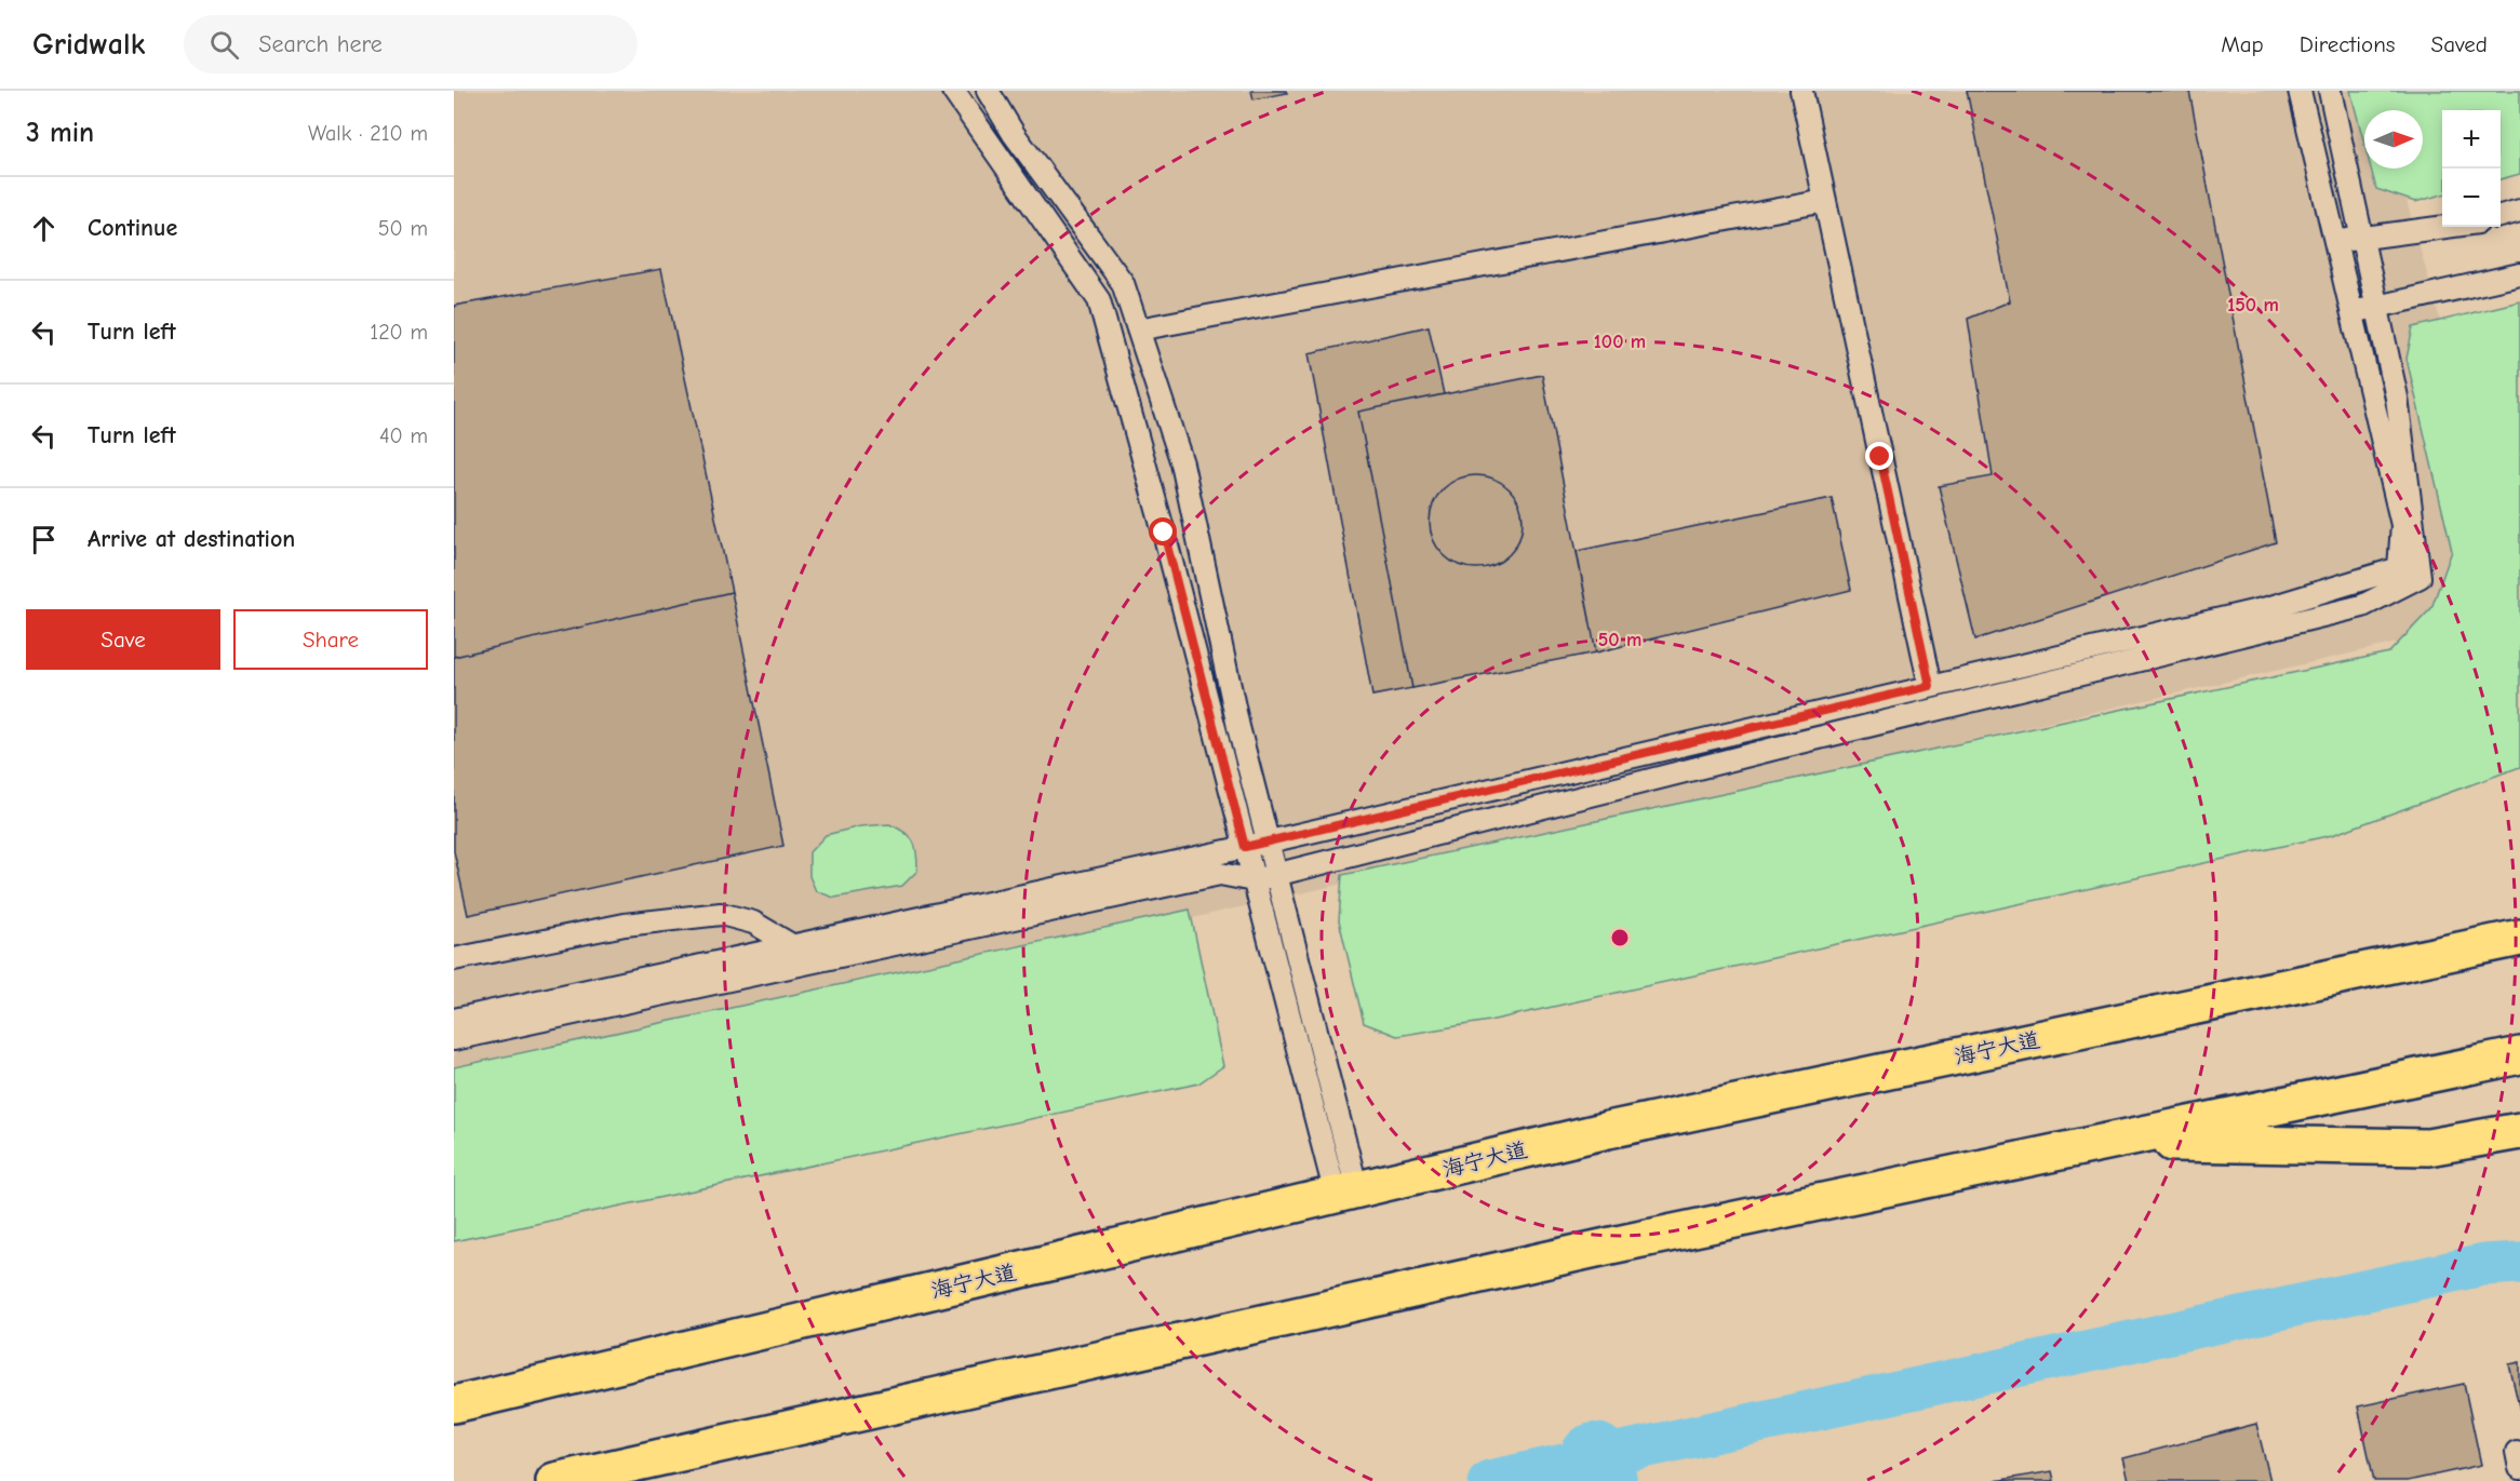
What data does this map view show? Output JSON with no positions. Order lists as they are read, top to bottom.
{
  "streets": {
    "highway": ["海宁大道"]
  },
  "north": "right",
  "page": {
    "header": "Gridwalk",
    "search": "Search here",
    "nav": ["Map", "Directions", "Saved"],
    "heading": ["3 min", "Walk · 210 m"],
    "map_buttons": ["+", "−"],
    "list": [
      ["Continue", "50 m"],
      ["Turn left", "120 m"],
      ["Turn left", "40 m"],
      "Arrive at destination"
    ],
    "buttons": ["Save", "Share"]
  },
  "rings": ["150 m", "100 m", "50 m"]
}
